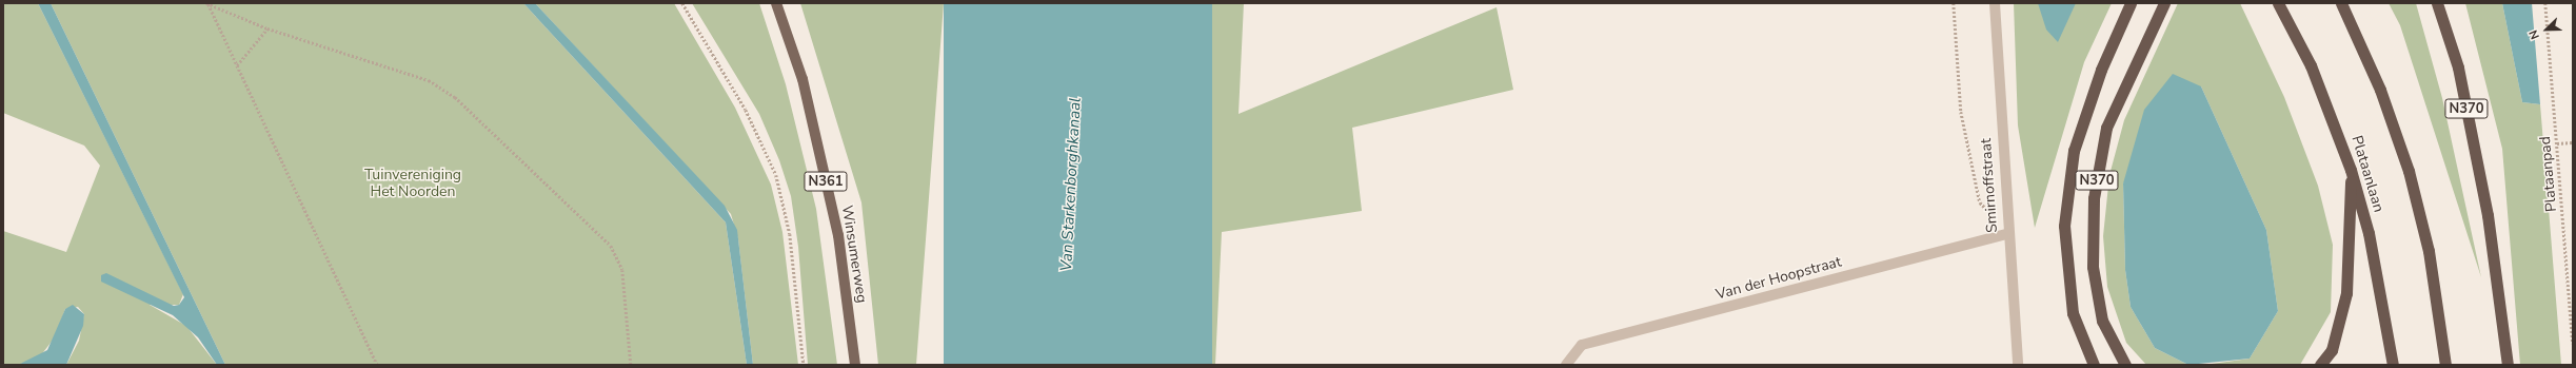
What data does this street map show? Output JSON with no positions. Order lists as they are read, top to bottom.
{
  "streets": {
    "highway": ["N370", "Plataanlaan"],
    "main road": ["N361", "Winsumerweg"],
    "street": ["Smirnoffstraat", "Van der Hoopstraat"],
    "path": ["Plataanpad"]
  },
  "crossings": [
    ["Smirnoffstraat", "Van der Hoopstraat"]
  ],
  "water": ["Van Starkenborghkanaal"],
  "parks": ["Tuinvereniging Het Noorden"],
  "north": "bottom left"
}
